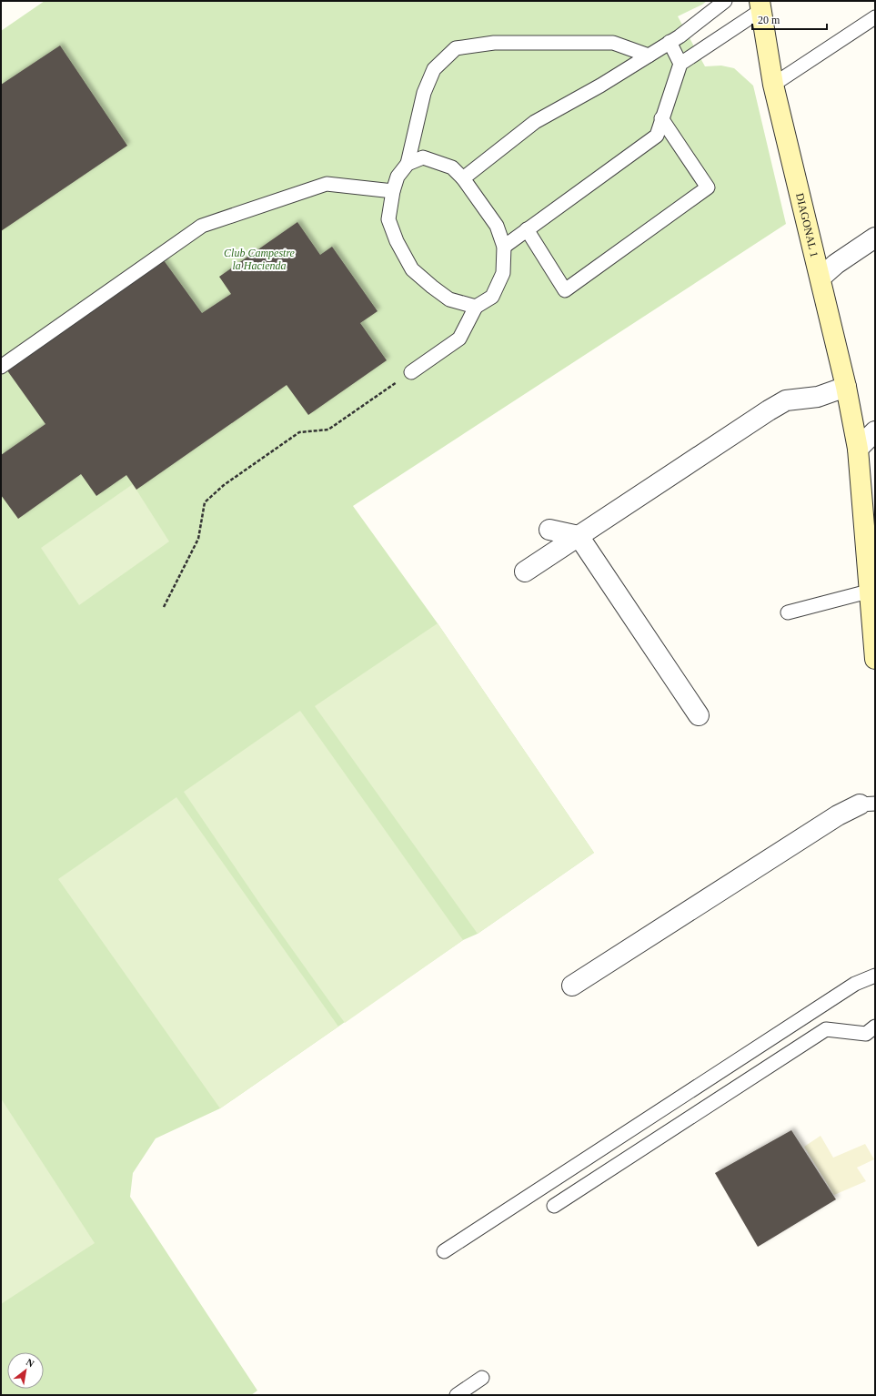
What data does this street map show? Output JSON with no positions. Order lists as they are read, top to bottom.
{
  "streets": {
    "main road": ["DIAGONAL 1"]
  },
  "parks": ["Club Campestre la Hacienda"],
  "scale_bar": "20 m",
  "north": "top right"
}
